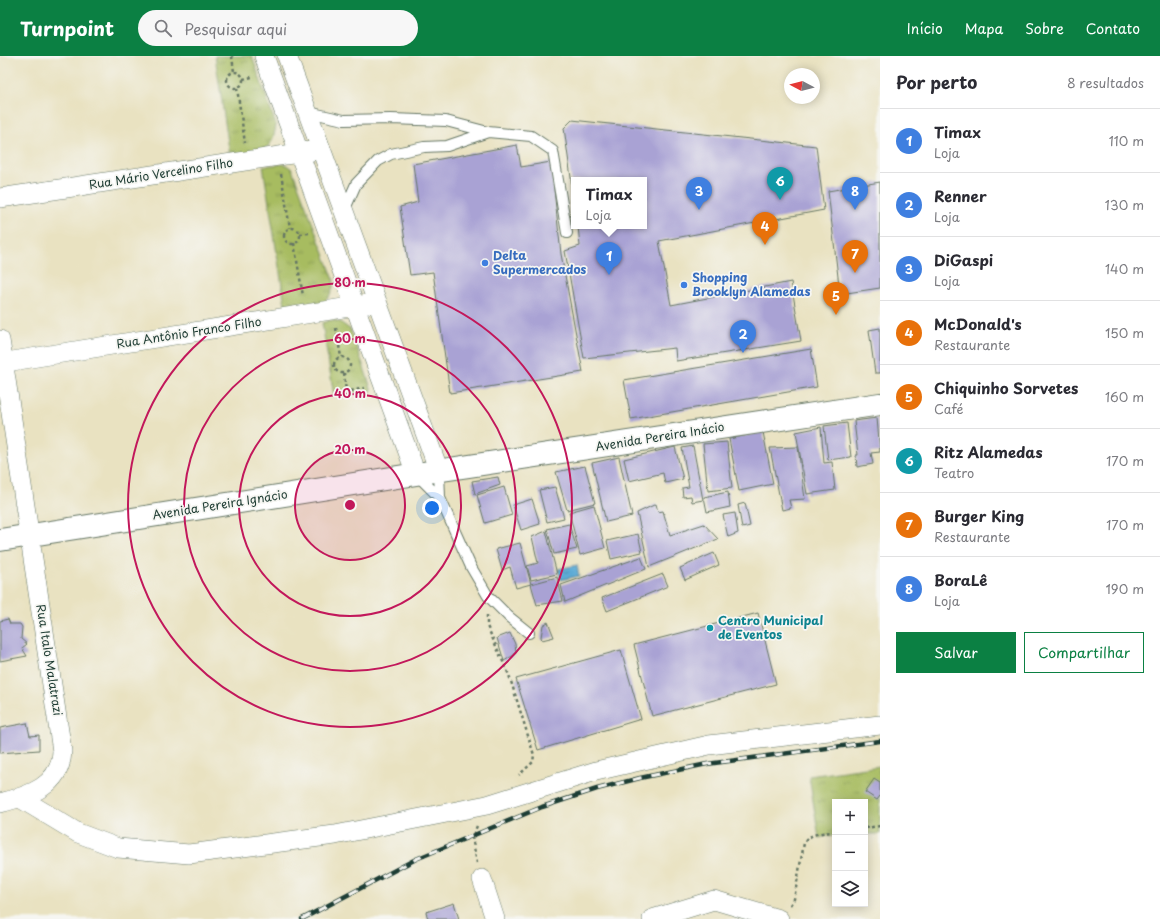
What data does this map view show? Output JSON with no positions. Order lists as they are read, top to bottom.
{
  "streets": {
    "street": [
      "Rua Mário Vercelino Filho",
      "Rua Antônio Franco Filho",
      "Avenida Pereira Inácio",
      "Avenida Pereira Ignácio",
      "Rua Italo Malatrazi"
    ]
  },
  "crossings": [
    ["Rua Antônio Franco Filho", "Rua Italo Malatrazi"],
    ["Avenida Pereira Inácio", "Avenida Pereira Ignácio"],
    ["Avenida Pereira Ignácio", "Rua Italo Malatrazi"]
  ],
  "places": ["Delta Supermercados", "Shopping Brooklyn Alamedas", "Centro Municipal de Eventos"],
  "north": "left",
  "page": {
    "header": "Turnpoint",
    "search": "Pesquisar aqui",
    "nav": [
      "Início",
      "Mapa",
      "Sobre",
      "Contato"
    ],
    "heading": ["Por perto", "8 resultados"],
    "list": [
      {
        "mark": "1",
        "name": "Timax",
        "note": "Loja",
        "value": "110 m"
      },
      {
        "mark": "2",
        "name": "Renner",
        "note": "Loja",
        "value": "130 m"
      },
      {
        "mark": "3",
        "name": "DiGaspi",
        "note": "Loja",
        "value": "140 m"
      },
      {
        "mark": "4",
        "name": "McDonald's",
        "note": "Restaurante",
        "value": "150 m"
      },
      {
        "mark": "5",
        "name": "Chiquinho Sorvetes",
        "note": "Café",
        "value": "160 m"
      },
      {
        "mark": "6",
        "name": "Ritz Alamedas",
        "note": "Teatro",
        "value": "170 m"
      },
      {
        "mark": "7",
        "name": "Burger King",
        "note": "Restaurante",
        "value": "170 m"
      },
      {
        "mark": "8",
        "name": "BoraLê",
        "note": "Loja",
        "value": "190 m"
      }
    ],
    "pins": [
      "6",
      "3",
      "8",
      "4",
      "7",
      "1",
      "5",
      "2"
    ],
    "popup": ["Timax", "Loja"],
    "buttons": ["Salvar", "Compartilhar"],
    "map_buttons": ["+", "−"]
  },
  "rings": [
    "80 m",
    "60 m",
    "40 m",
    "20 m"
  ]
}
